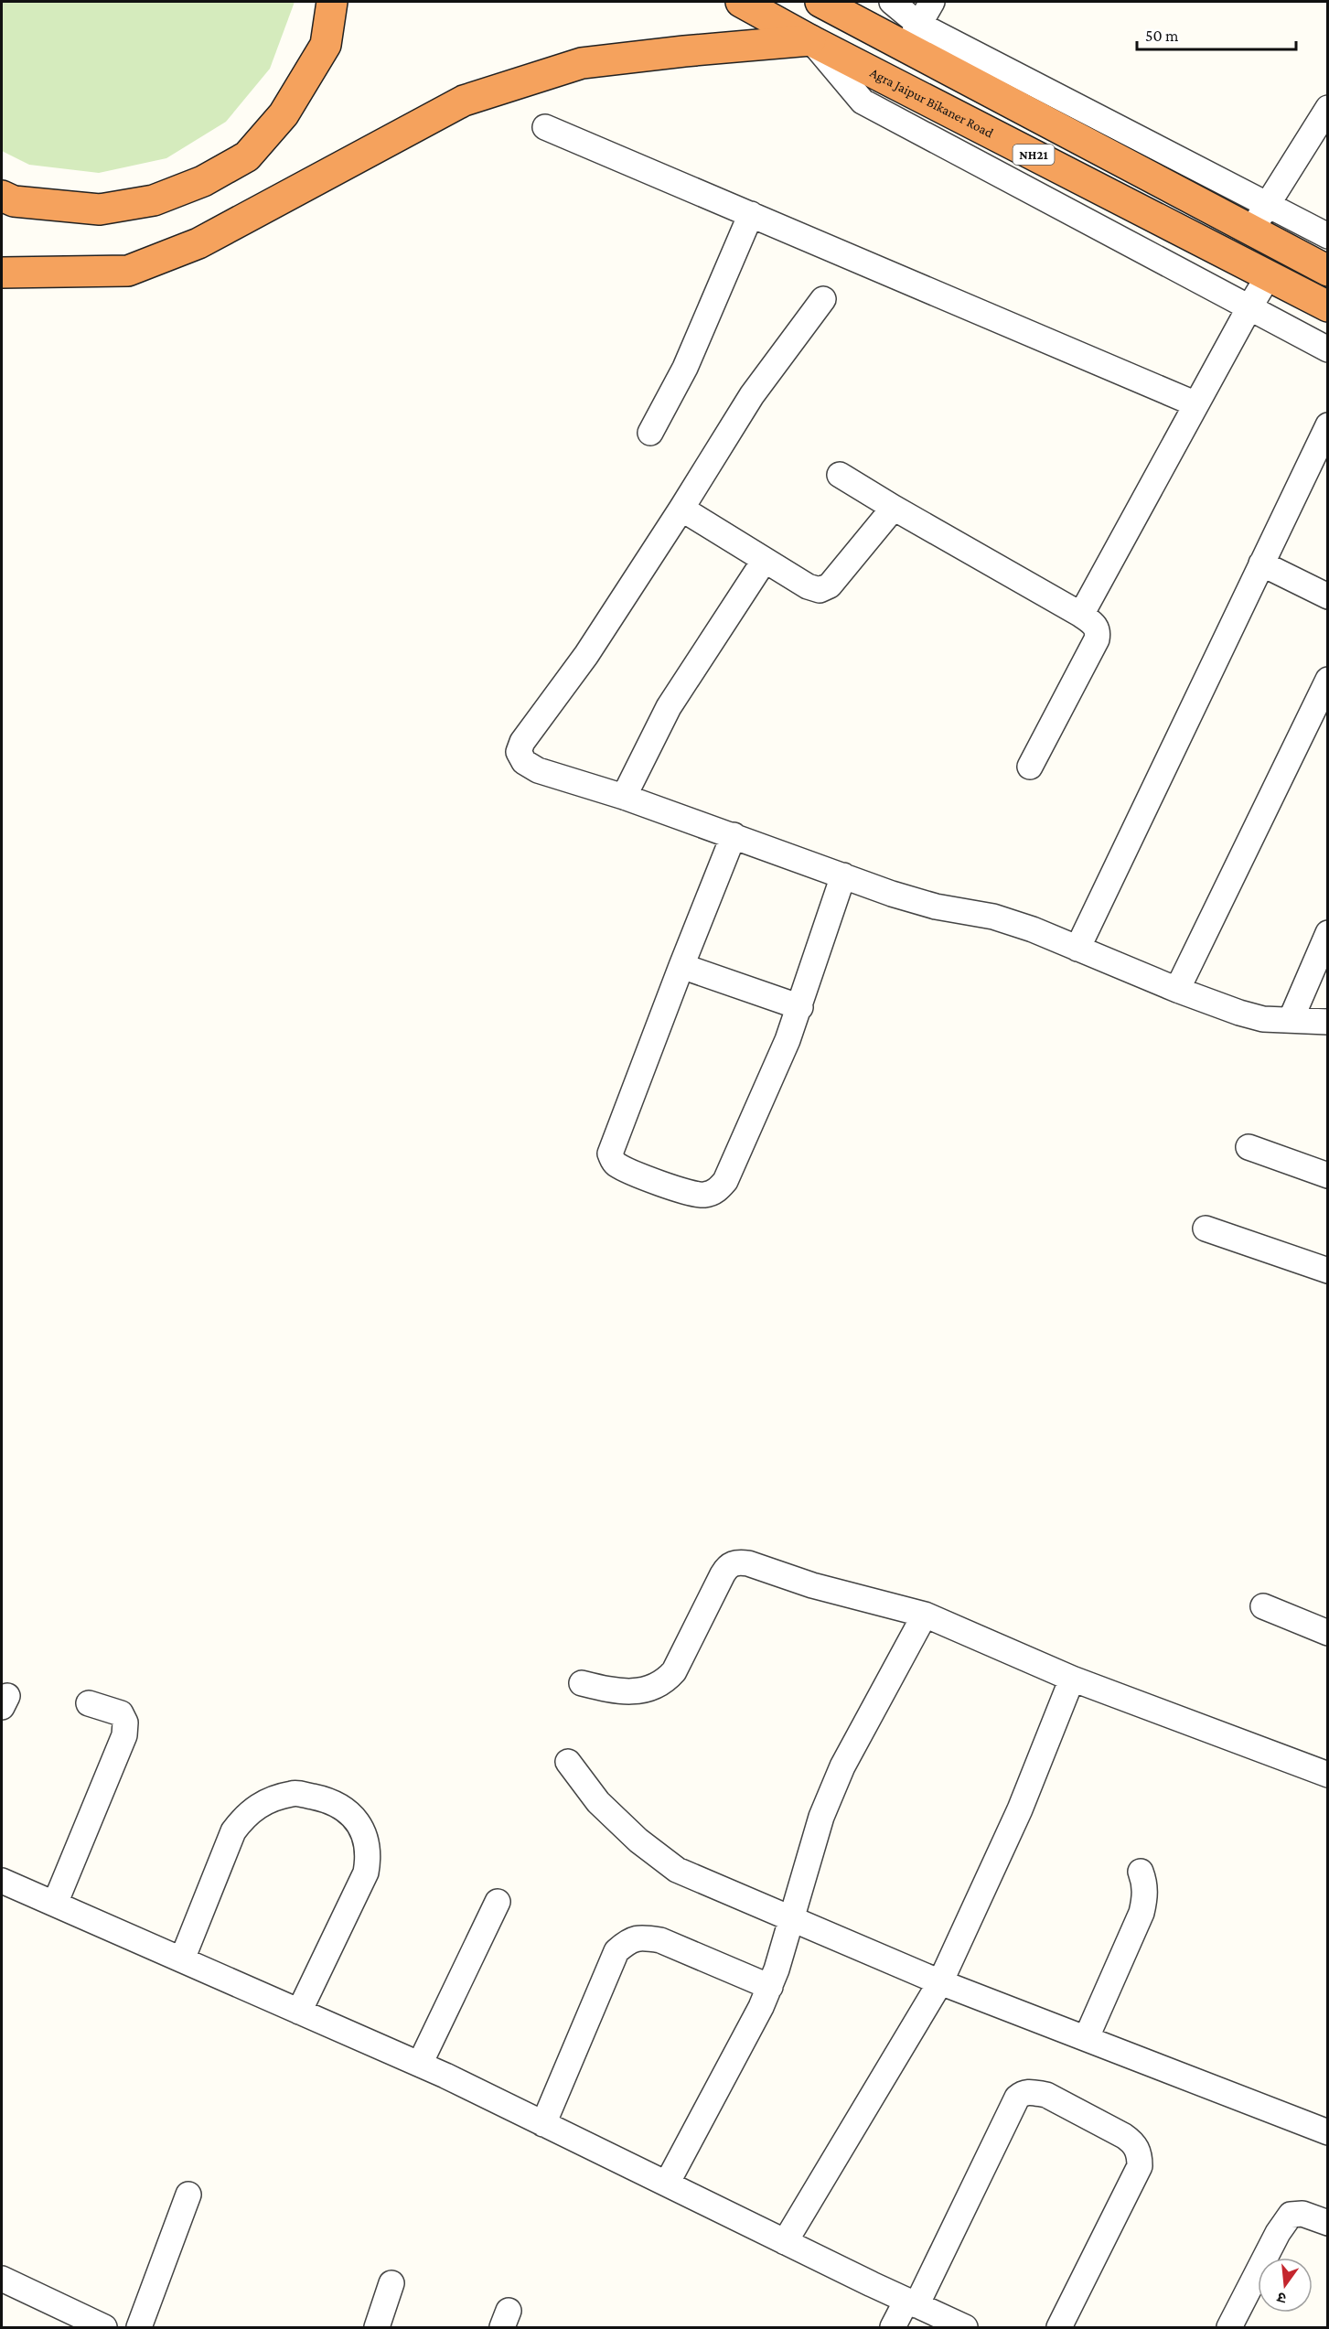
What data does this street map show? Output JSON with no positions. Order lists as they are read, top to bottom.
{
  "streets": {
    "highway": ["Agra Jaipur Bikaner Road", "NH21"]
  },
  "scale_bar": "50 m",
  "north": "bottom"
}
